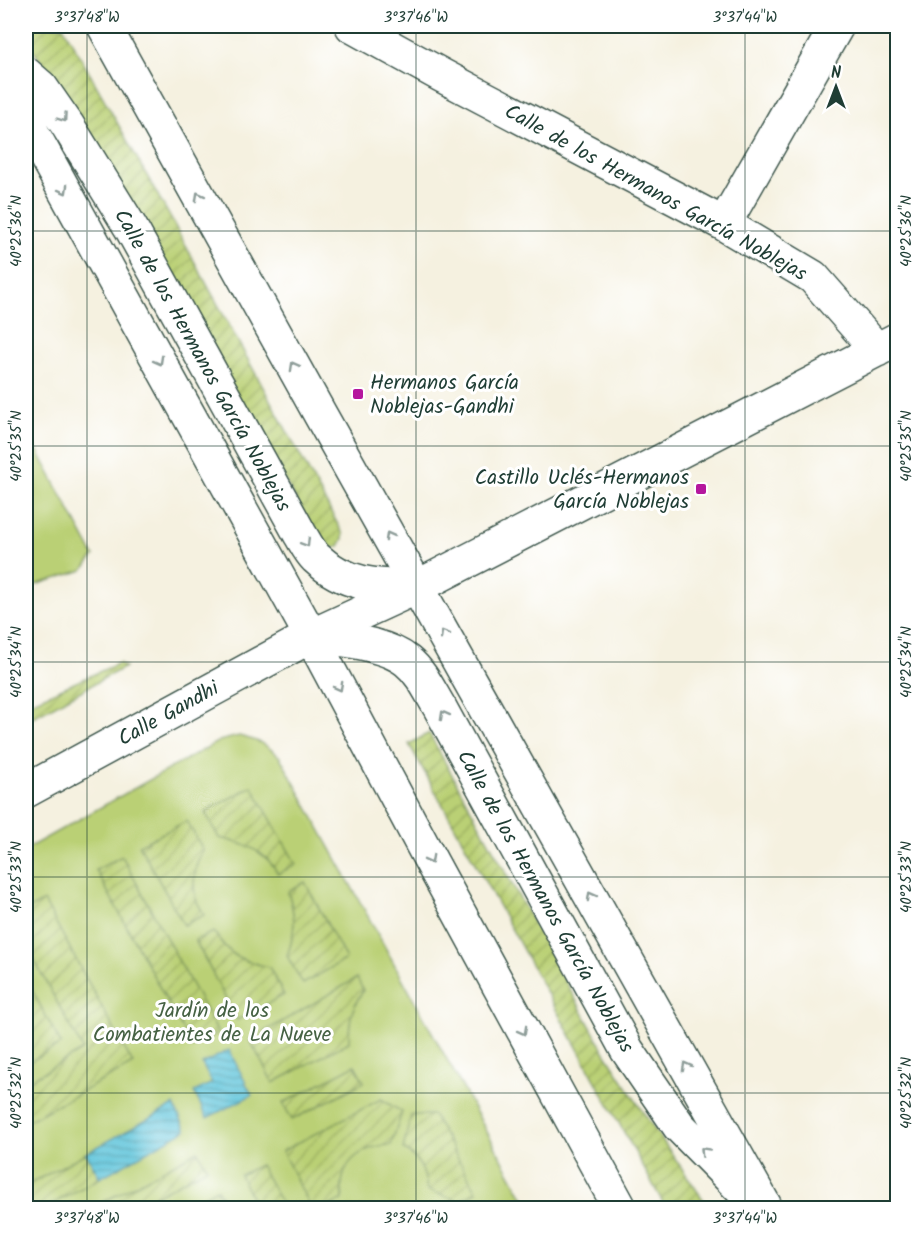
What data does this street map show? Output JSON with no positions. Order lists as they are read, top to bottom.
{
  "streets": {
    "main road": ["Calle de los Hermanos García Noblejas", "Calle Gandhi"]
  },
  "crossings": [
    ["Calle de los Hermanos García Noblejas", "Calle Gandhi"]
  ],
  "parks": ["Jardín de los Combatientes de La Nueve"],
  "places": {
    "transit": ["Hermanos García Noblejas-Gandhi", "Castillo Uclés-Hermanos García Noblejas"]
  },
  "north": "top",
  "coordinates": [
    "3°37'48\"W",
    "3°37'46\"W",
    "3°37'44\"W",
    "40°25'36\"N",
    "40°25'35\"N",
    "40°25'34\"N",
    "40°25'33\"N",
    "40°25'32\"N"
  ]
}
